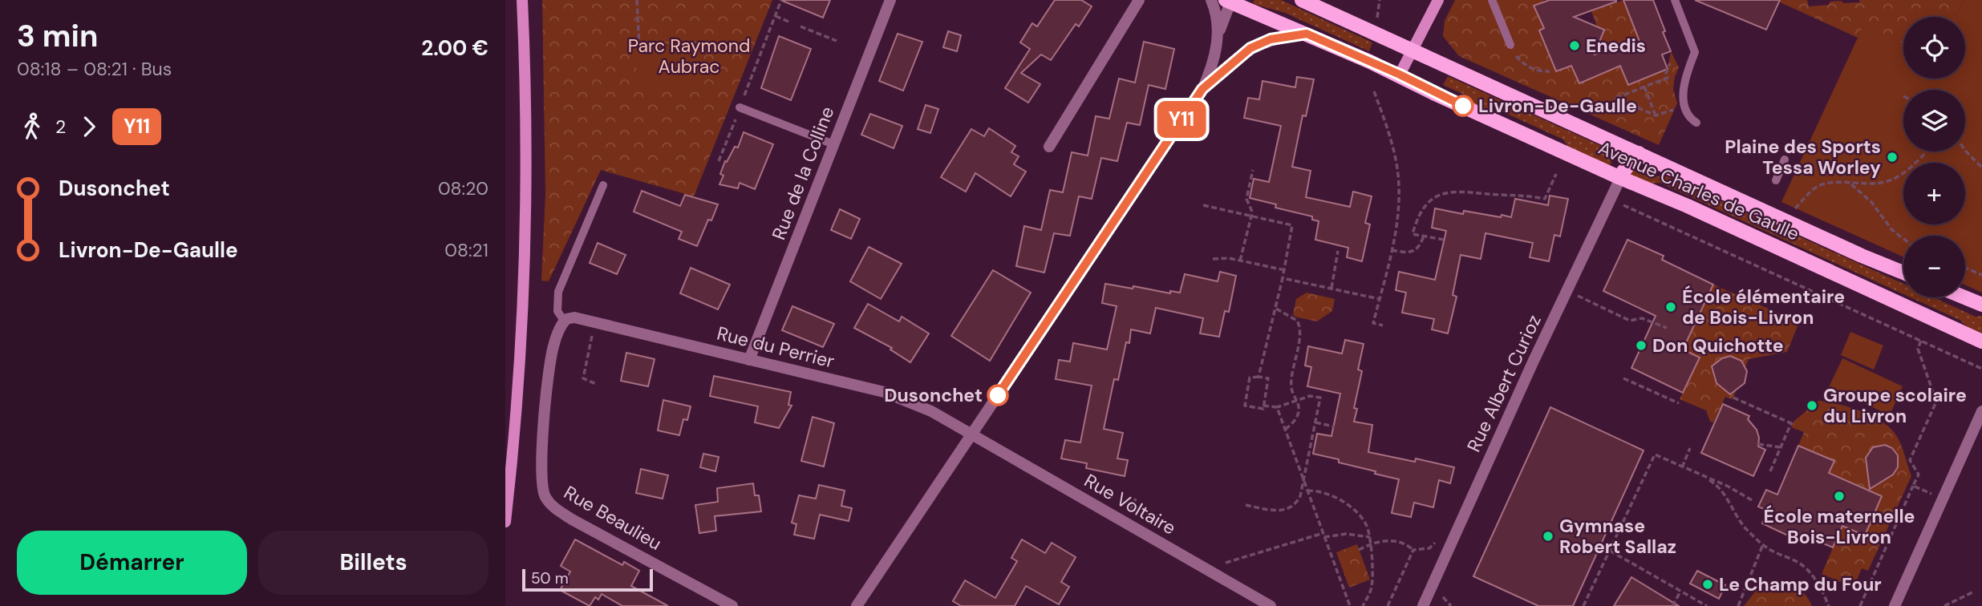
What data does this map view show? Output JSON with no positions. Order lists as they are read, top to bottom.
{
  "streets": {
    "main road": ["Avenue Charles de Gaulle"],
    "street": [
      "Rue de la Colline",
      "Rue du Perrier",
      "Rue Albert Curioz",
      "Rue Voltaire",
      "Rue Beaulieu"
    ]
  },
  "crossings": [
    ["Rue de la Colline", "Rue du Perrier"],
    ["Avenue Charles de Gaulle", "Rue Albert Curioz"],
    ["Rue du Perrier", "Rue Voltaire"],
    ["Rue du Perrier", "Rue Beaulieu"]
  ],
  "parks": ["Parc Raymond Aubrac"],
  "places": [
    "Enedis",
    "Livron-De-Gaulle",
    "Plaine des Sports Tessa Worley",
    "École élémentaire de Bois-Livron",
    "Don Quichotte",
    "Dusonchet",
    "Groupe scolaire du Livron",
    "École maternelle Bois-Livron",
    "Gymnase Robert Sallaz",
    "Le Champ du Four"
  ],
  "lines": ["bus line Y11"],
  "scale_bar": "50 m",
  "page": {
    "heading": ["3 min", "08:18 – 08:21 · Bus", "2.00 €"],
    "on_map": "Y11",
    "map_buttons": ["+", "−"],
    "legs": ["2", "Y11"],
    "list": [
      {
        "name": "Dusonchet",
        "value": "08:20"
      },
      {
        "name": "Livron-De-Gaulle",
        "value": "08:21"
      }
    ],
    "buttons": ["Démarrer", "Billets"],
    "scale": "50 m"
  }
}
